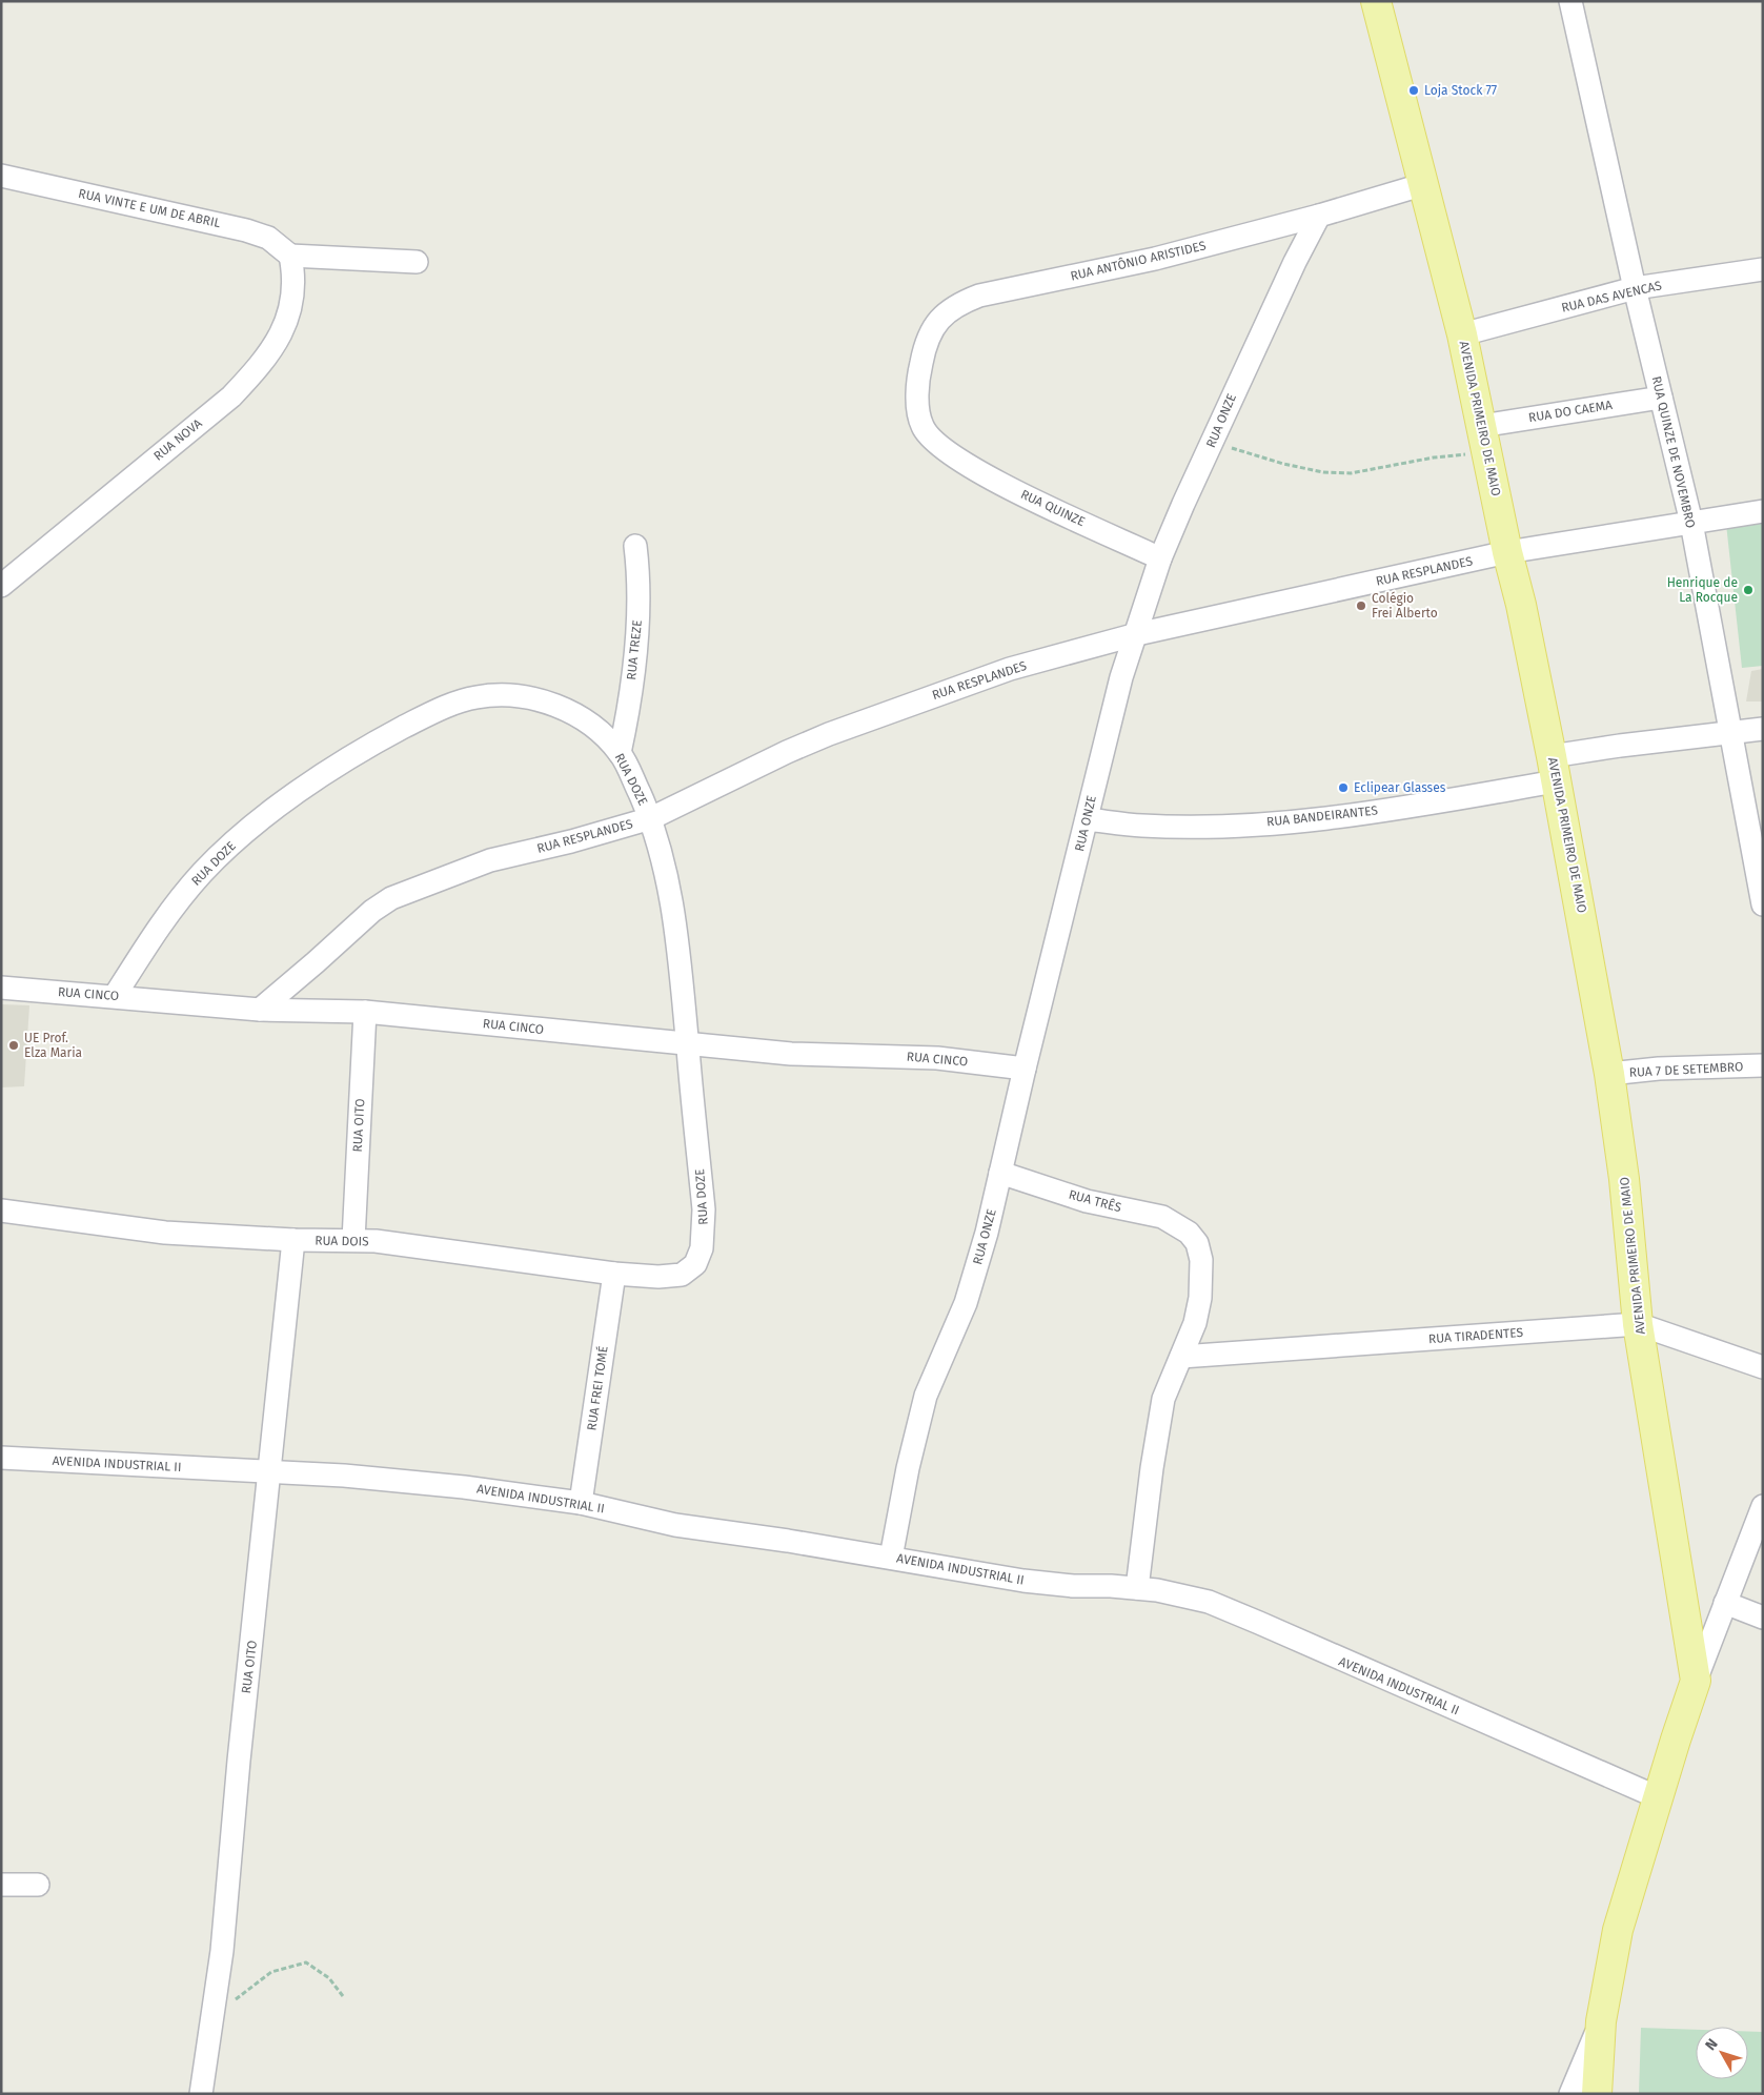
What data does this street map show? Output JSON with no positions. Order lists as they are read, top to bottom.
{
  "streets": {
    "main road": ["AVENIDA PRIMEIRO DE MAIO"],
    "street": [
      "RUA VINTE E UM DE ABRIL",
      "RUA ANTÔNIO ARISTIDES",
      "RUA DAS AVENCAS",
      "RUA DO CAEMA",
      "RUA ONZE",
      "RUA NOVA",
      "RUA QUINZE DE NOVEMBRO",
      "RUA QUINZE",
      "RUA RESPLANDES",
      "RUA TREZE",
      "RUA DOZE",
      "RUA BANDEIRANTES",
      "RUA CINCO",
      "RUA 7 DE SETEMBRO",
      "RUA OITO",
      "RUA TRÊS",
      "RUA DOIS",
      "RUA TIRADENTES",
      "RUA FREI TOMÉ",
      "AVENIDA INDUSTRIAL II"
    ]
  },
  "crossings": [
    ["RUA VINTE E UM DE ABRIL", "RUA NOVA"],
    ["RUA ANTÔNIO ARISTIDES", "RUA ONZE"],
    ["RUA ANTÔNIO ARISTIDES", "RUA QUINZE"],
    ["RUA DAS AVENCAS", "AVENIDA PRIMEIRO DE MAIO"],
    ["RUA DAS AVENCAS", "RUA QUINZE DE NOVEMBRO"],
    ["RUA DO CAEMA", "AVENIDA PRIMEIRO DE MAIO"],
    ["RUA DO CAEMA", "RUA QUINZE DE NOVEMBRO"],
    ["AVENIDA PRIMEIRO DE MAIO", "RUA RESPLANDES"],
    ["AVENIDA PRIMEIRO DE MAIO", "RUA BANDEIRANTES"],
    ["AVENIDA PRIMEIRO DE MAIO", "RUA 7 DE SETEMBRO"],
    ["AVENIDA PRIMEIRO DE MAIO", "RUA TIRADENTES"],
    ["RUA ONZE", "RUA QUINZE"],
    ["RUA ONZE", "RUA RESPLANDES"],
    ["RUA ONZE", "RUA BANDEIRANTES"],
    ["RUA ONZE", "RUA CINCO"],
    ["RUA ONZE", "RUA TRÊS"],
    ["RUA ONZE", "AVENIDA INDUSTRIAL II"],
    ["RUA QUINZE DE NOVEMBRO", "RUA RESPLANDES"],
    ["RUA QUINZE DE NOVEMBRO", "RUA BANDEIRANTES"],
    ["RUA RESPLANDES", "RUA DOZE"],
    ["RUA RESPLANDES", "RUA CINCO"],
    ["RUA TREZE", "RUA DOZE"],
    ["RUA DOZE", "RUA CINCO"],
    ["RUA DOZE", "RUA DOIS"],
    ["RUA CINCO", "RUA OITO"],
    ["RUA OITO", "RUA DOIS"],
    ["RUA OITO", "AVENIDA INDUSTRIAL II"],
    ["RUA TRÊS", "RUA TIRADENTES"],
    ["RUA DOIS", "RUA FREI TOMÉ"],
    ["RUA FREI TOMÉ", "AVENIDA INDUSTRIAL II"]
  ],
  "places": [
    "Loja Stock 77",
    "Henrique de La Rocque",
    "Colégio Frei Alberto",
    "Eclipear Glasses",
    "UE Prof. Elza Maria"
  ],
  "north": "top left"
}
